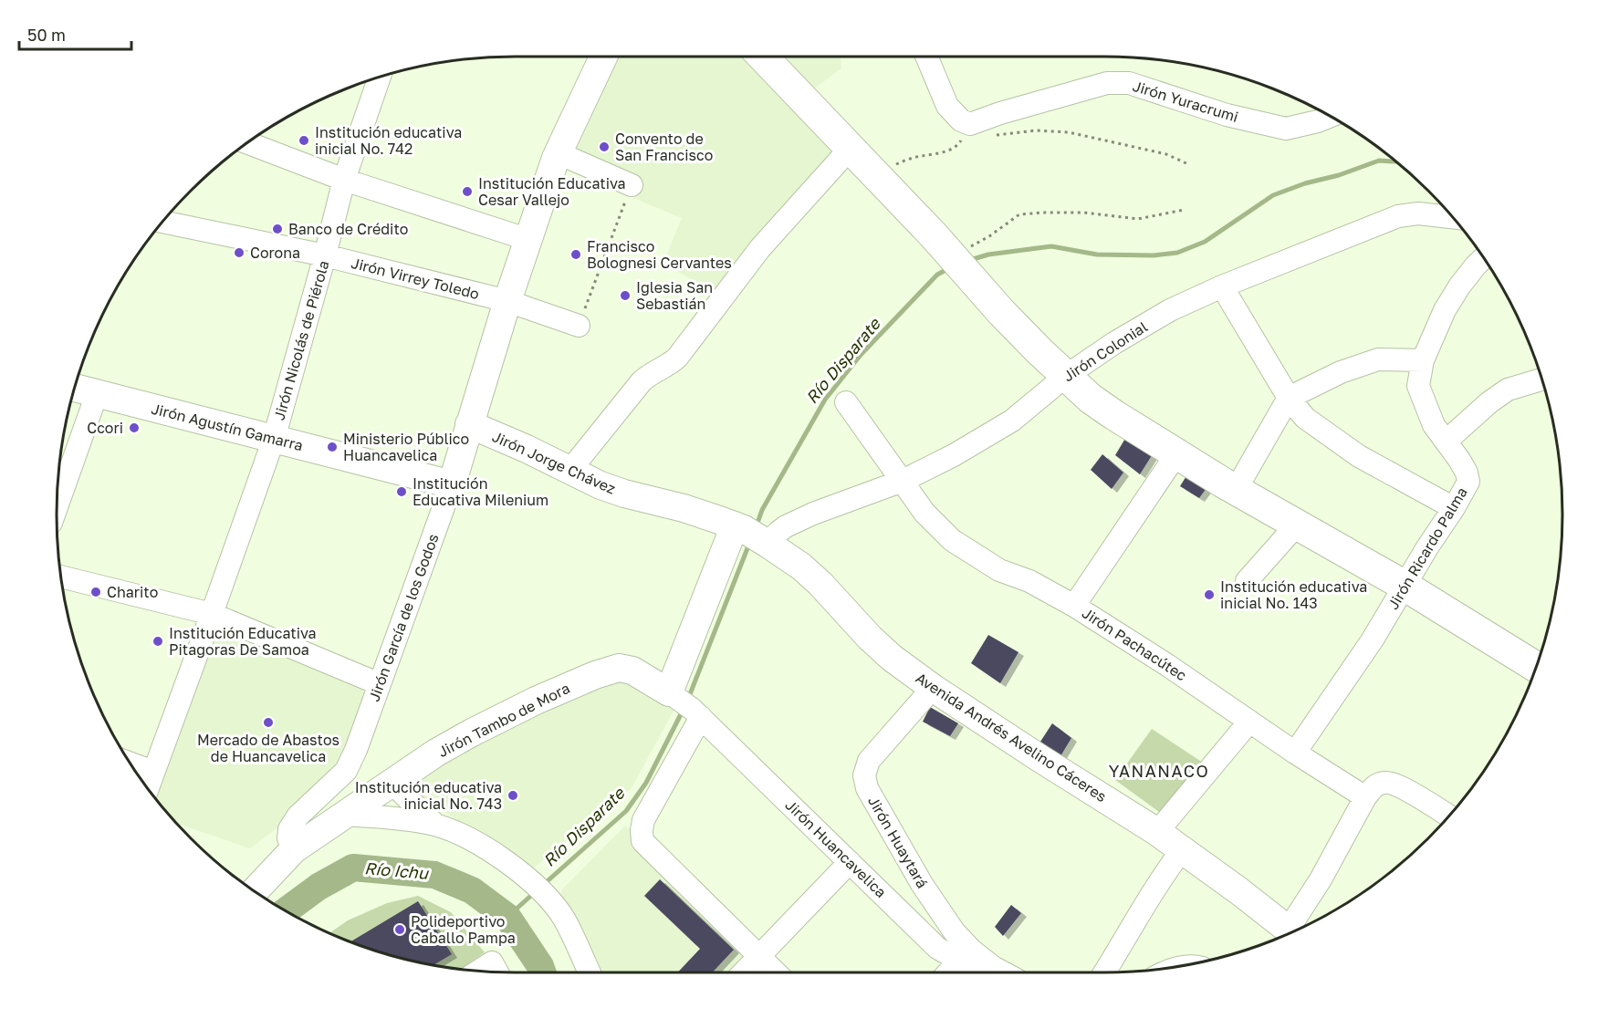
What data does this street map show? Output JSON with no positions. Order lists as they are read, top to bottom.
{
  "streets": {
    "main road": [
      "Jirón Agustín Gamarra",
      "Jirón Jorge Chávez",
      "Jirón García de los Godos",
      "Jirón Tambo de Mora",
      "Avenida Andrés Avelino Cáceres"
    ],
    "street": [
      "Jirón Yuracrumi",
      "Jirón Virrey Toledo",
      "Jirón Nicolás de Piérola",
      "Jirón Colonial",
      "Jirón Ricardo Palma",
      "Jirón Pachacútec",
      "Jirón Huaytará",
      "Jirón Huancavelica"
    ]
  },
  "crossings": [
    ["Jirón Virrey Toledo", "Jirón Nicolás de Piérola"],
    ["Jirón Virrey Toledo", "Jirón García de los Godos"],
    ["Jirón Nicolás de Piérola", "Jirón Agustín Gamarra"],
    ["Jirón Colonial", "Jirón Jorge Chávez"],
    ["Jirón Colonial", "Jirón Pachacútec"],
    ["Jirón Colonial", "Avenida Andrés Avelino Cáceres"],
    ["Jirón Agustín Gamarra", "Jirón García de los Godos"],
    ["Jirón Jorge Chávez", "Jirón García de los Godos"],
    ["Jirón Jorge Chávez", "Avenida Andrés Avelino Cáceres"],
    ["Jirón Ricardo Palma", "Jirón Pachacútec"],
    ["Jirón García de los Godos", "Jirón Tambo de Mora"],
    ["Jirón Tambo de Mora", "Jirón Huancavelica"],
    ["Avenida Andrés Avelino Cáceres", "Jirón Huaytará"],
    ["Jirón Huaytará", "Jirón Huancavelica"]
  ],
  "districts": ["YANANACO"],
  "water": ["Río Disparate", "Río Ichu"],
  "places": [
    "Institución educativa inicial No. 742",
    "Convento de San Francisco",
    "Institución Educativa Cesar Vallejo",
    "Banco de Crédito",
    "Corona",
    "Francisco Bolognesi Cervantes",
    "Iglesia San Sebastián",
    "Ccori",
    "Ministerio Público Huancavelica",
    "Institución Educativa Milenium",
    "Charito",
    "Institución educativa inicial No. 143",
    "Institución Educativa Pitagoras De Samoa",
    "Mercado de Abastos de Huancavelica",
    "Institución educativa inicial No. 743",
    "Polideportivo Caballo Pampa"
  ],
  "scale_bar": "50 m"
}
